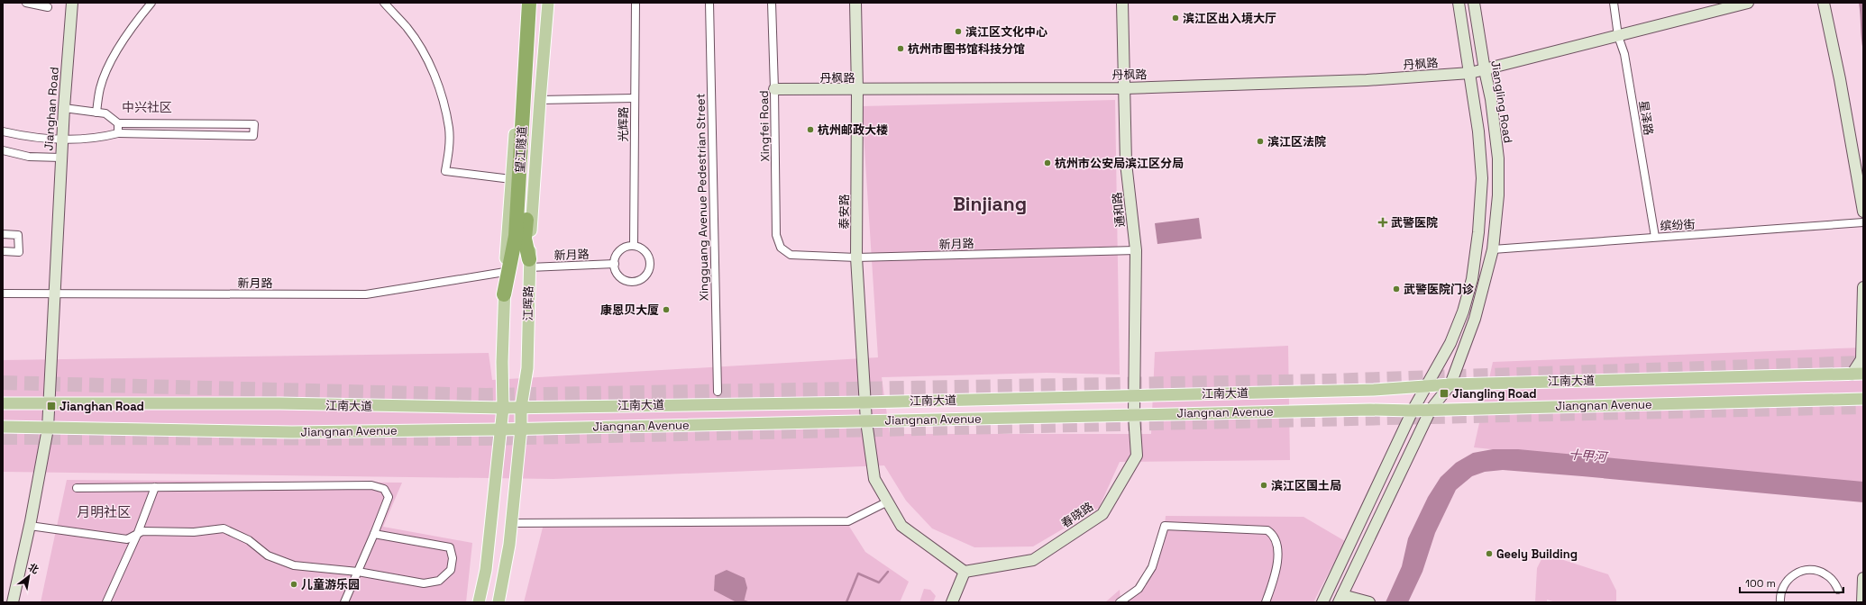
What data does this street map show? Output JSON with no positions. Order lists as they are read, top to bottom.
{
  "streets": {
    "highway": ["望江隧道"],
    "main road": ["江晖路", "江南大道", "Jiangnan Avenue"],
    "street": [
      "丹枫路",
      "Jiangling Road",
      "Jianghan Road",
      "星泽路",
      "光辉路",
      "Xingfei Road",
      "Xingguang Avenue Pedestrian Street",
      "通和路",
      "泰安路",
      "缤纷街",
      "新月路",
      "春晓路"
    ]
  },
  "crossings": [
    ["丹枫路", "Jiangling Road"],
    ["丹枫路", "星泽路"],
    ["丹枫路", "Xingfei Road"],
    ["丹枫路", "通和路"],
    ["丹枫路", "泰安路"],
    ["Jiangling Road", "缤纷街"],
    ["Jiangling Road", "江南大道"],
    ["Jiangling Road", "Jiangnan Avenue"],
    ["Jianghan Road", "新月路"],
    ["Jianghan Road", "江南大道"],
    ["Jianghan Road", "Jiangnan Avenue"],
    ["星泽路", "缤纷街"],
    ["光辉路", "新月路"],
    ["Xingfei Road", "新月路"],
    ["望江隧道", "新月路"],
    ["望江隧道", "江晖路"],
    ["通和路", "新月路"],
    ["通和路", "江南大道"],
    ["通和路", "Jiangnan Avenue"],
    ["通和路", "春晓路"],
    ["泰安路", "新月路"],
    ["泰安路", "江南大道"],
    ["泰安路", "Jiangnan Avenue"],
    ["新月路", "江晖路"],
    ["江晖路", "江南大道"],
    ["江晖路", "Jiangnan Avenue"],
    ["Jiangnan Avenue", "春晓路"]
  ],
  "districts": ["中兴社区", "Binjiang", "月明社区"],
  "water": ["十甲河"],
  "places": {
    "other": [
      "滨江区出入境大厅",
      "滨江区文化中心",
      "杭州市图书馆科技分馆",
      "杭州邮政大楼",
      "滨江区法院",
      "杭州市公安局滨江区分局",
      "武警医院门诊",
      "康恩贝大厦",
      "滨江区国土局",
      "Geely Building",
      "儿童游乐园"
    ],
    "health": ["武警医院"],
    "transit": ["Jiangling Road", "Jianghan Road"]
  },
  "scale_bar": "100 m",
  "north": "top right"
}
